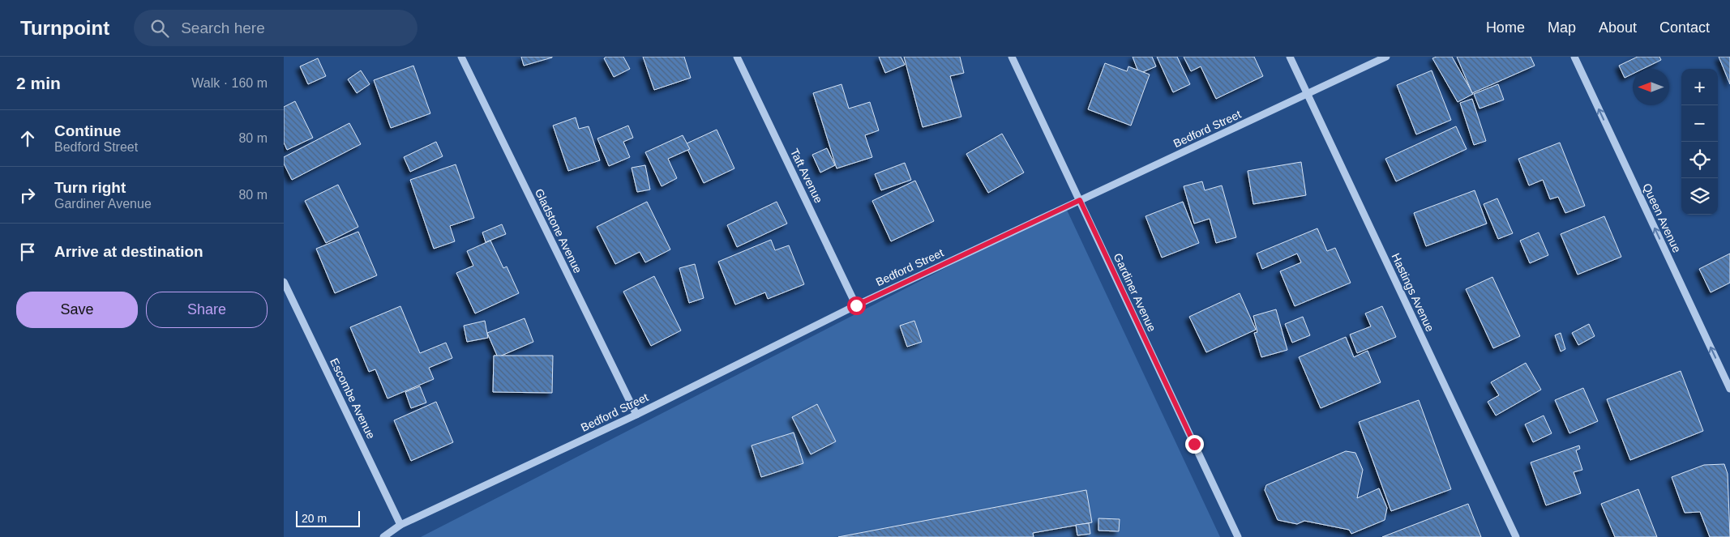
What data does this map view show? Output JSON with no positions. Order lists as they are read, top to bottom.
{
  "streets": {
    "street": [
      "Bedford Street",
      "Taft Avenue",
      "Queen Avenue",
      "Gladstone Avenue",
      "Gardiner Avenue",
      "Hastings Avenue",
      "Escombe Avenue"
    ]
  },
  "crossings": [
    ["Bedford Street", "Taft Avenue"],
    ["Bedford Street", "Gladstone Avenue"],
    ["Bedford Street", "Gardiner Avenue"],
    ["Bedford Street", "Hastings Avenue"],
    ["Bedford Street", "Escombe Avenue"]
  ],
  "one_way": ["Queen Avenue"],
  "scale_bar": "20 m",
  "north": "left",
  "page": {
    "header": "Turnpoint",
    "search": "Search here",
    "nav": [
      "Home",
      "Map",
      "About",
      "Contact"
    ],
    "heading": ["2 min", "Walk · 160 m"],
    "map_buttons": ["+", "−"],
    "list": [
      ["Continue", "Bedford Street", "80 m"],
      ["Turn right", "Gardiner Avenue", "80 m"],
      "Arrive at destination"
    ],
    "buttons": ["Save", "Share"],
    "scale": "20 m"
  }
}
